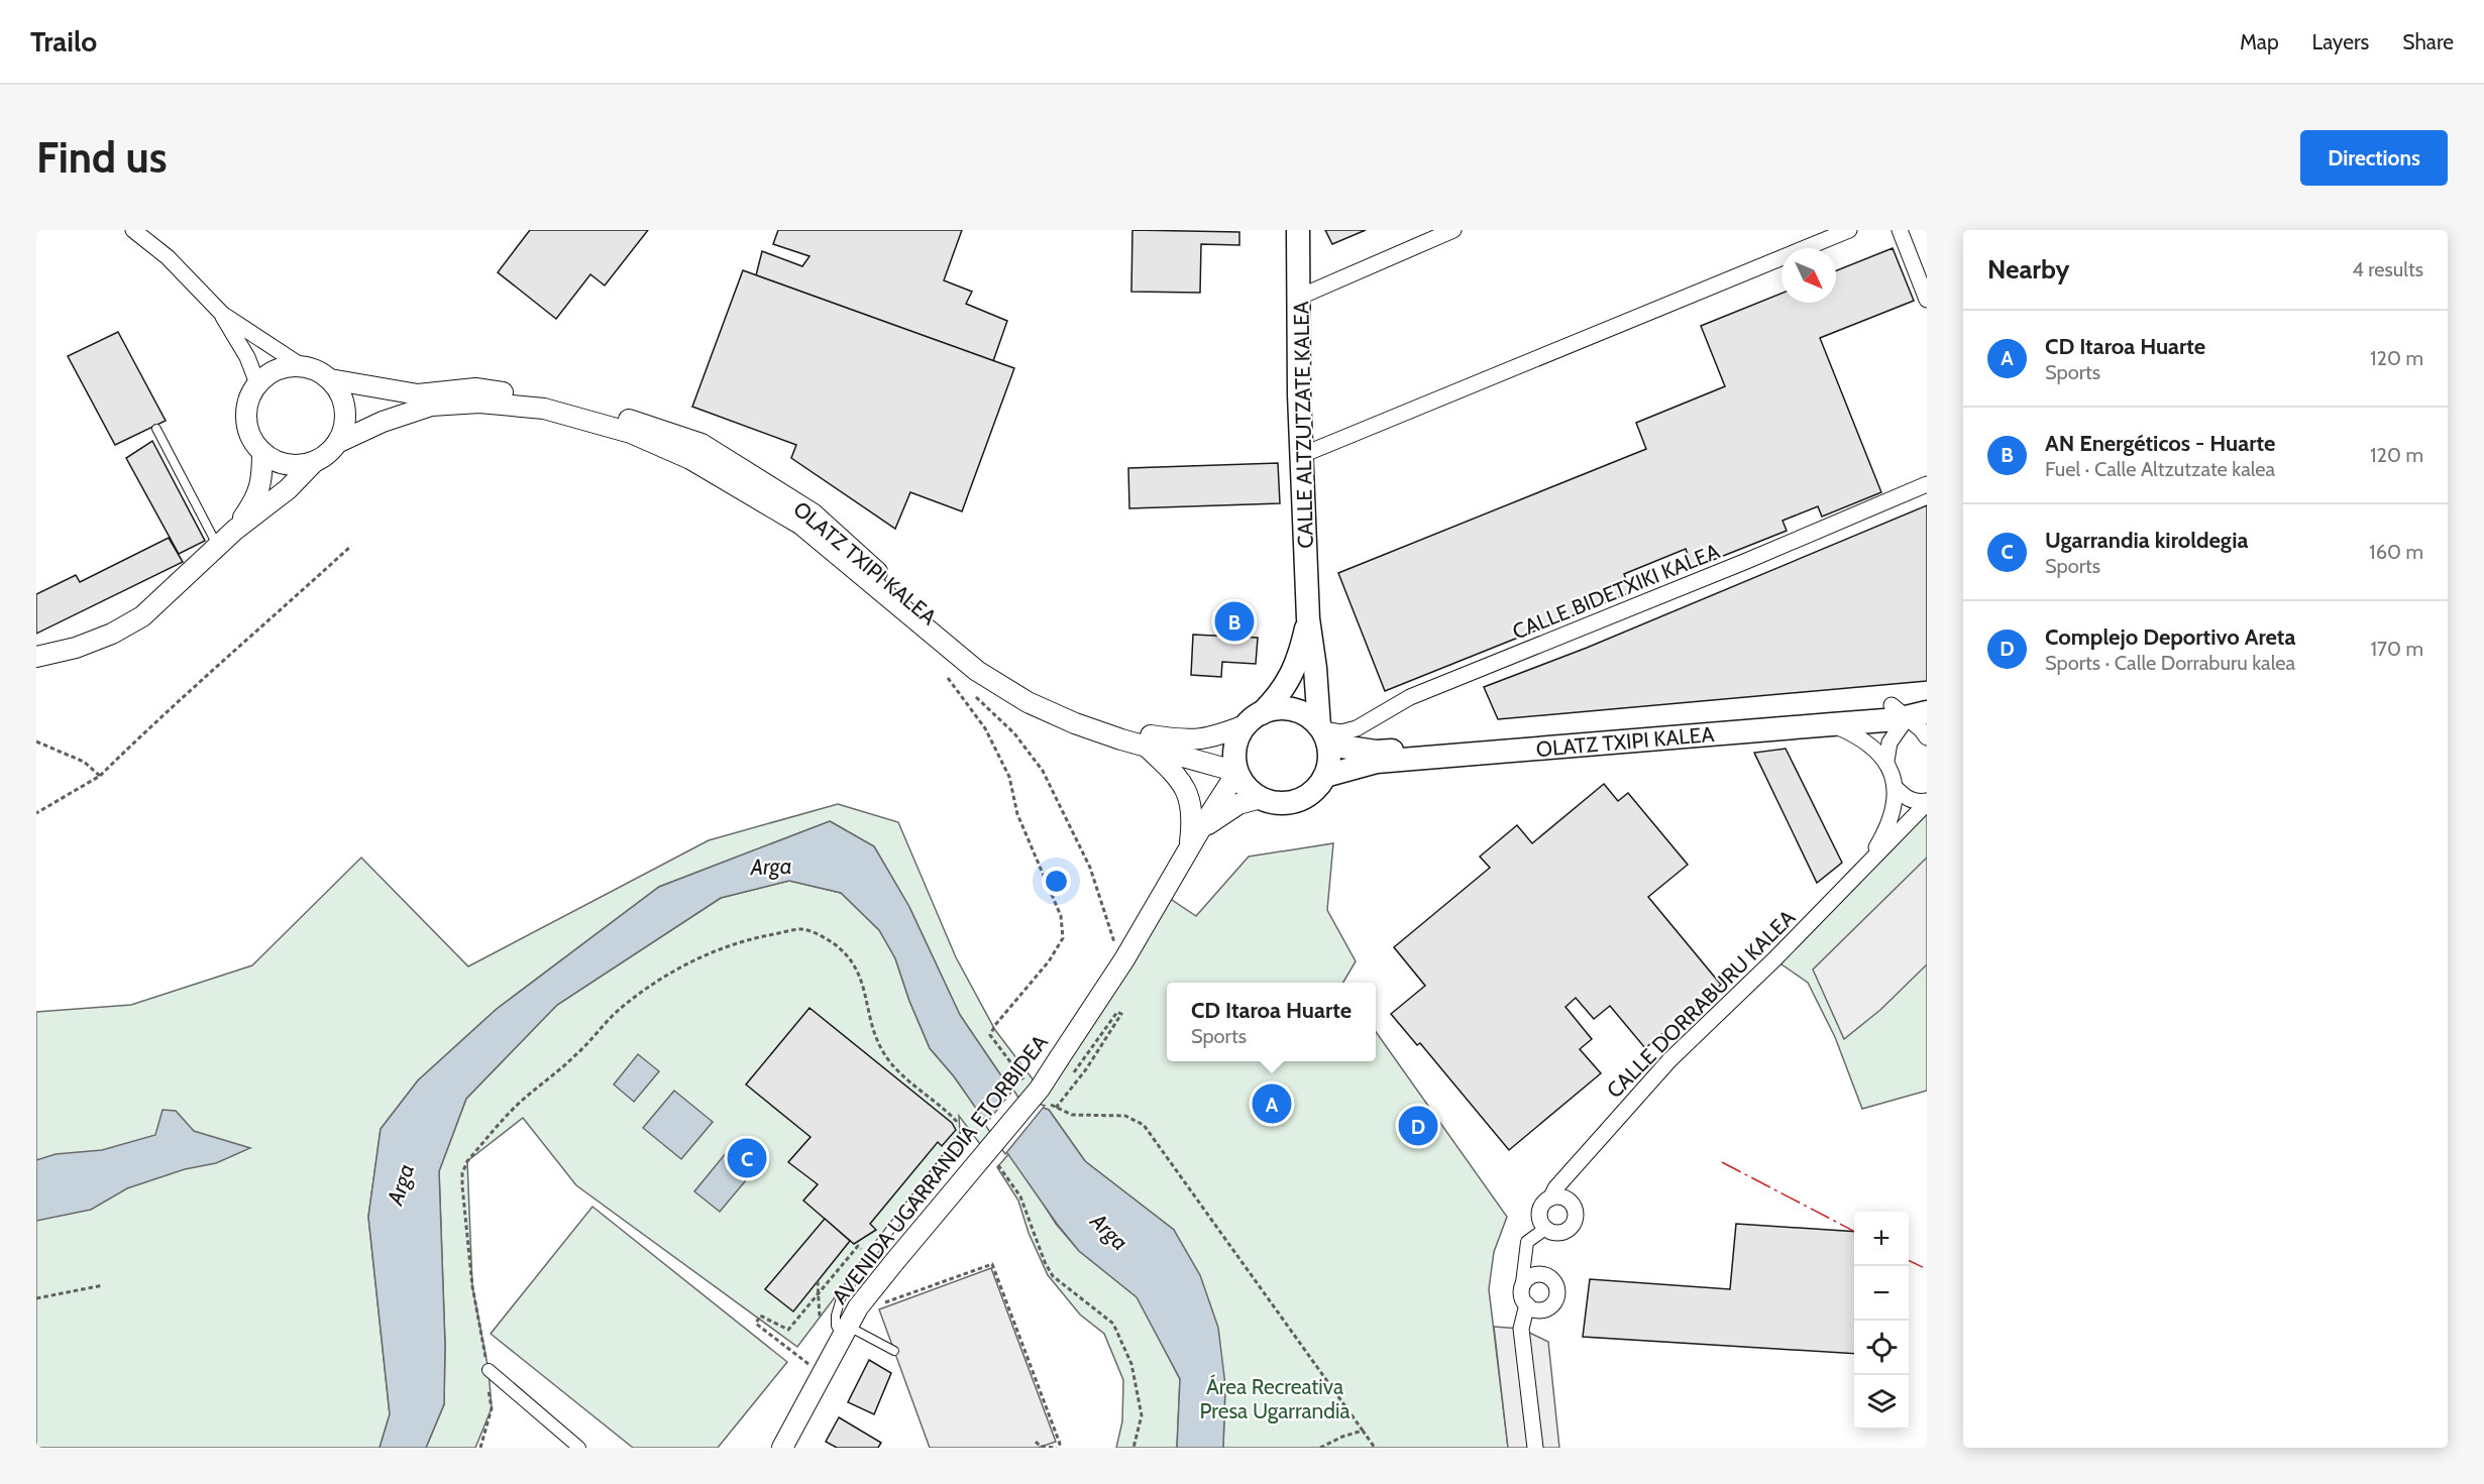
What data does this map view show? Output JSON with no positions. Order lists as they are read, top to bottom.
{
  "streets": {
    "main road": ["CALLE ALTZUTZATE KALEA", "OLATZ TXIPI KALEA"],
    "street": ["CALLE BIDETXIKI KALEA", "CALLE DORRABURU KALEA", "AVENIDA UGARRANDIA ETORBIDEA"]
  },
  "crossings": [
    ["OLATZ TXIPI KALEA", "CALLE BIDETXIKI KALEA"],
    ["OLATZ TXIPI KALEA", "AVENIDA UGARRANDIA ETORBIDEA"],
    ["CALLE BIDETXIKI KALEA", "AVENIDA UGARRANDIA ETORBIDEA"]
  ],
  "water": ["Arga"],
  "parks": ["Área Recreativa Presa Ugarrandia"],
  "north": "bottom right",
  "page": {
    "header": "Trailo",
    "nav": ["Map", "Layers", "Share"],
    "buttons": "Directions",
    "title": "Find us",
    "heading": ["Nearby", "4 results"],
    "list": [
      {
        "mark": "A",
        "name": "CD Itaroa Huarte",
        "note": "Sports",
        "value": "120 m"
      },
      {
        "mark": "B",
        "name": "AN Energéticos - Huarte",
        "note": "Fuel · Calle Altzutzate kalea",
        "value": "120 m"
      },
      {
        "mark": "C",
        "name": "Ugarrandia kiroldegia",
        "note": "Sports",
        "value": "160 m"
      },
      {
        "mark": "D",
        "name": "Complejo Deportivo Areta",
        "note": "Sports · Calle Dorraburu kalea",
        "value": "170 m"
      }
    ],
    "pins": [
      "B",
      "A",
      "D",
      "C"
    ],
    "popup": ["CD Itaroa Huarte", "Sports"],
    "map_buttons": ["+", "−"]
  }
}
